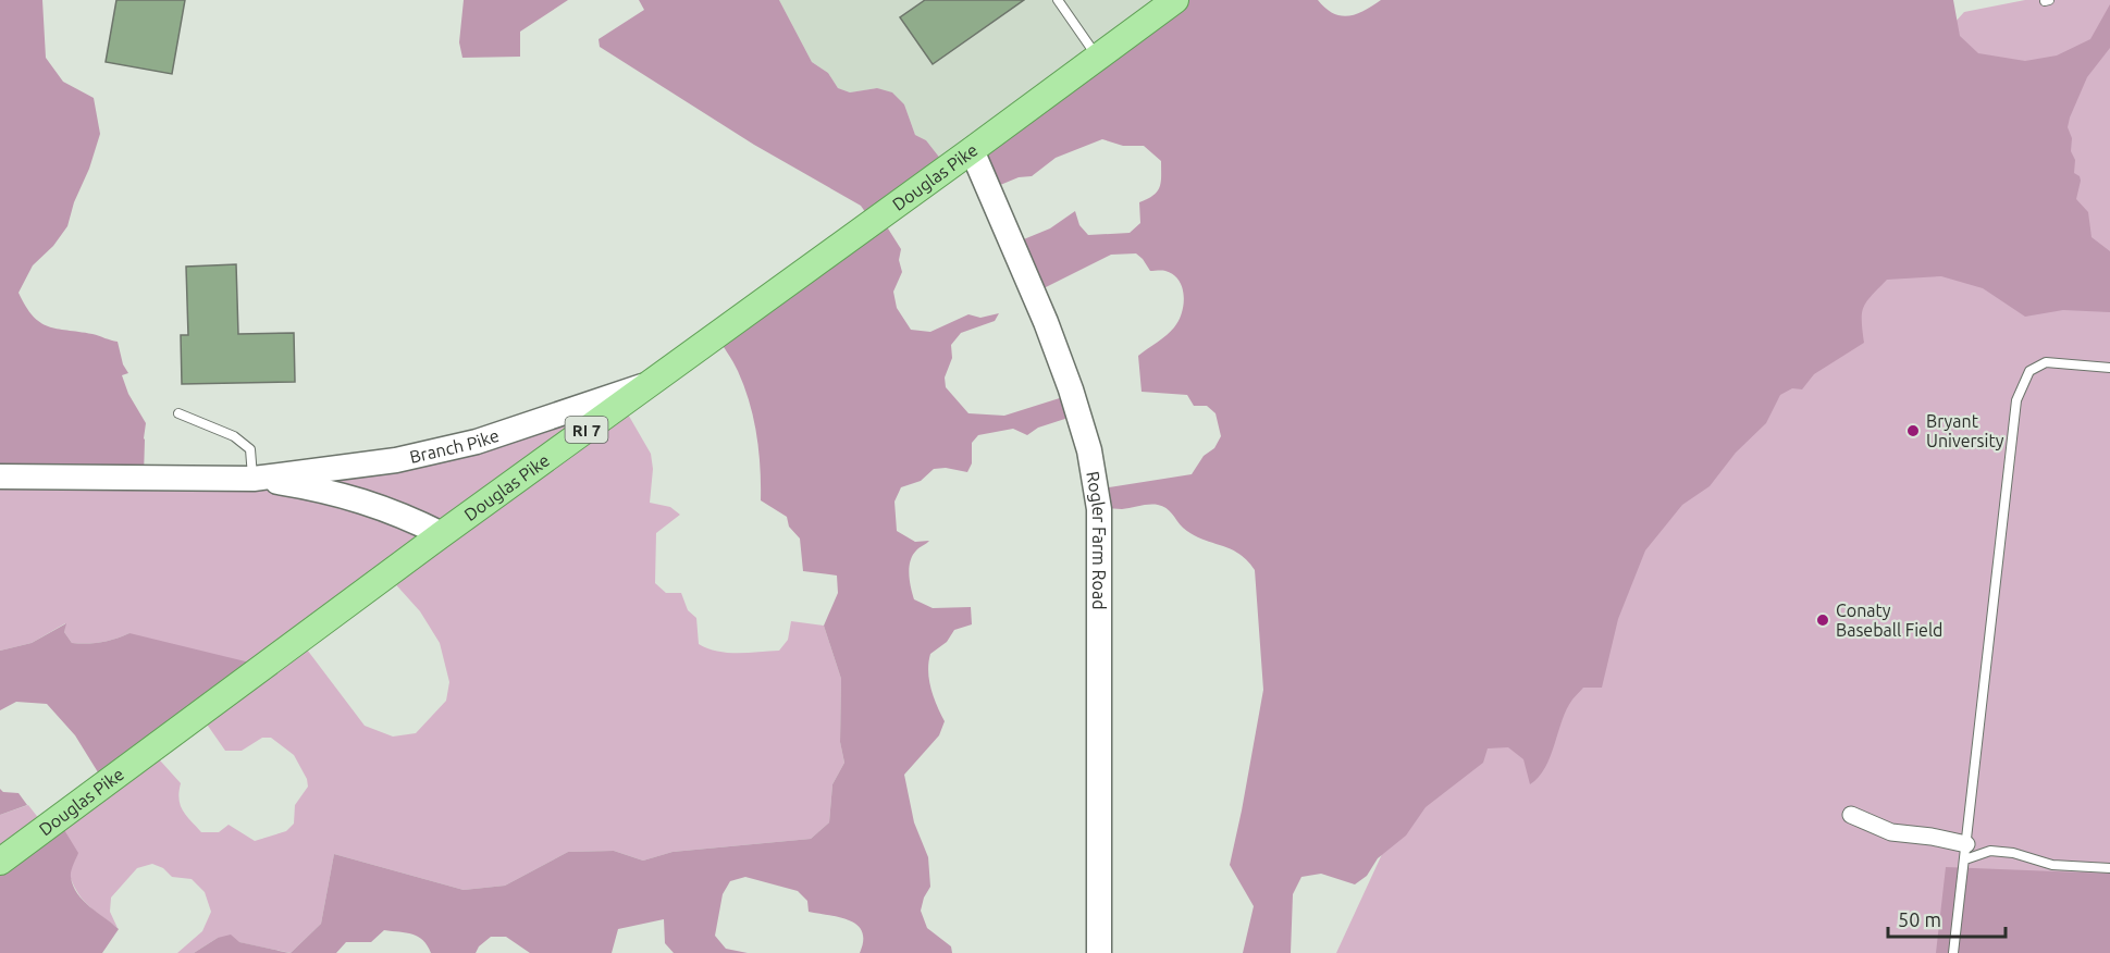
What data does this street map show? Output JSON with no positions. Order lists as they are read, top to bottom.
{
  "streets": {
    "main road": [
      "Douglas Pike",
      "RI 7",
      "Branch Pike",
      "Rogler Farm Road"
    ]
  },
  "crossings": [
    ["Douglas Pike", "Branch Pike"],
    ["Douglas Pike", "Rogler Farm Road"]
  ],
  "places": ["Bryant University", "Conaty Baseball Field"],
  "scale_bar": "50 m"
}
